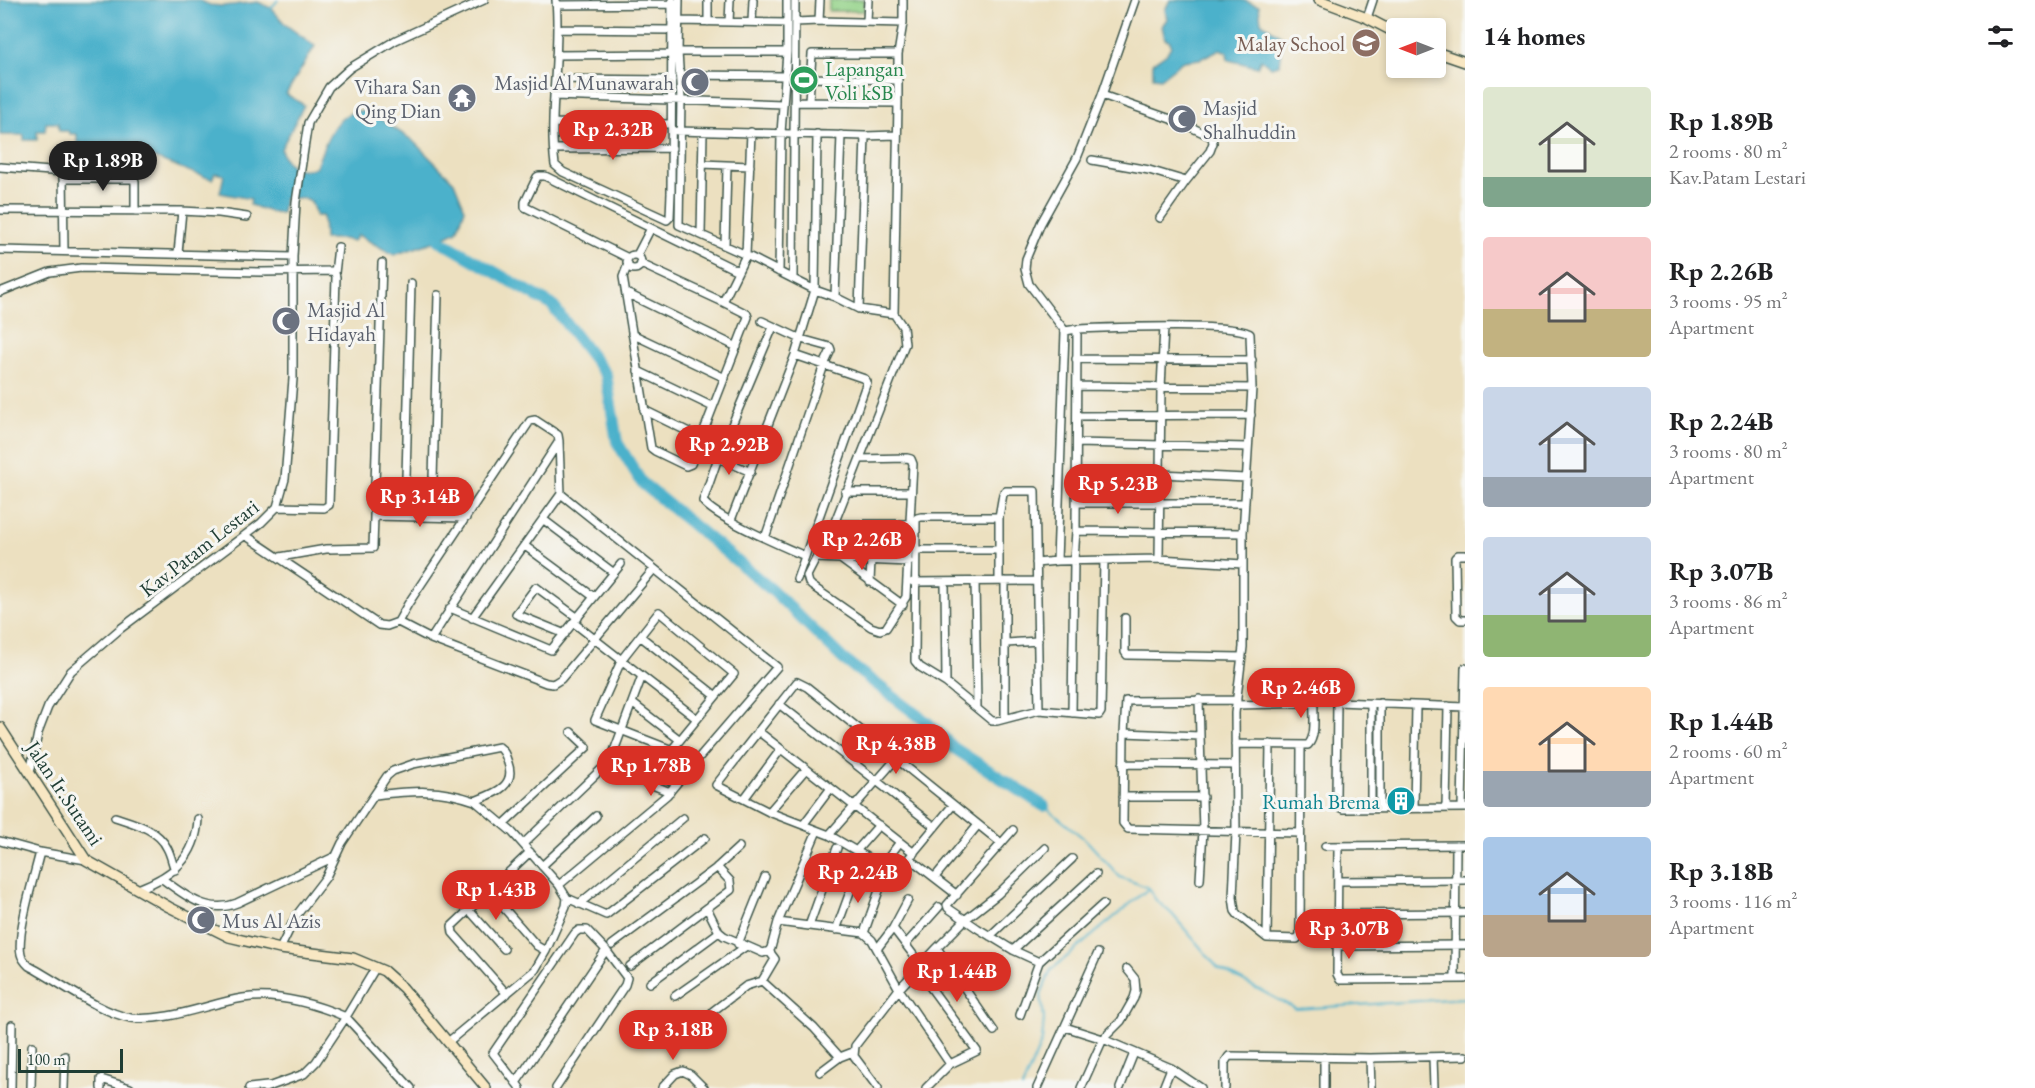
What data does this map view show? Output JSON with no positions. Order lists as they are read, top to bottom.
{
  "streets": {
    "street": ["Kav.Patam Lestari", "Jalan Ir.Sutami"]
  },
  "crossings": [
    ["Kav.Patam Lestari", "Jalan Ir.Sutami"]
  ],
  "places": {
    "school or university": ["Malay School"],
    "sports": ["Lapangan Voli kSB"],
    "mosque": [
      "Masjid Al Munawarah",
      "Masjid Shalhuddin",
      "Masjid Al Hidayah",
      "Mus Al Azis"
    ],
    "temple": ["Vihara San Qing Dian"],
    "building": ["Rumah Brema"]
  },
  "scale_bar": "100 m",
  "north": "left",
  "page": {
    "heading": "14 homes",
    "list": [
      {
        "name": "Rp 1.89B",
        "note": "2 rooms · 80 m² · Kav.Patam Lestari"
      },
      {
        "name": "Rp 2.26B",
        "note": "3 rooms · 95 m² · Apartment"
      },
      {
        "name": "Rp 2.24B",
        "note": "3 rooms · 80 m² · Apartment"
      },
      {
        "name": "Rp 3.07B",
        "note": "3 rooms · 86 m² · Apartment"
      },
      {
        "name": "Rp 1.44B",
        "note": "2 rooms · 60 m² · Apartment"
      },
      {
        "name": "Rp 3.18B",
        "note": "3 rooms · 116 m² · Apartment"
      }
    ],
    "price": [
      "Rp 2.32B",
      "Rp 1.89B",
      "Rp 2.92B",
      "Rp 5.23B",
      "Rp 3.14B",
      "Rp 2.26B",
      "Rp 2.46B",
      "Rp 4.38B",
      "Rp 1.78B",
      "Rp 2.24B",
      "Rp 1.43B",
      "Rp 3.07B",
      "Rp 1.44B",
      "Rp 3.18B"
    ],
    "scale": "100 m"
  }
}
